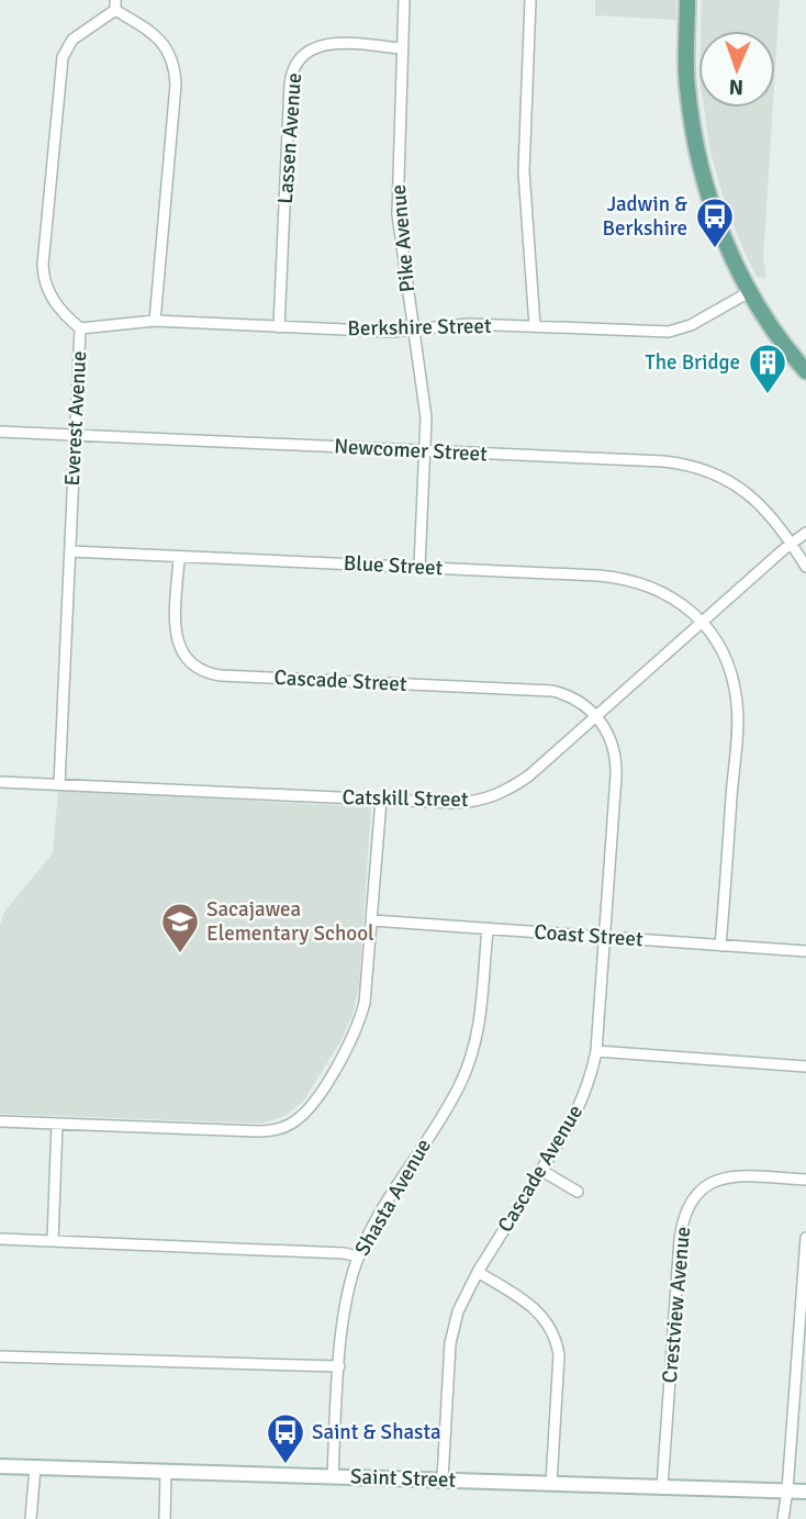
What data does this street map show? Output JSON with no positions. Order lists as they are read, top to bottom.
{
  "streets": {
    "street": [
      "Lassen Avenue",
      "Pike Avenue",
      "Berkshire Street",
      "Everest Avenue",
      "Newcomer Street",
      "Blue Street",
      "Cascade Street",
      "Catskill Street",
      "Coast Street",
      "Cascade Avenue",
      "Shasta Avenue",
      "Crestview Avenue",
      "Saint Street"
    ]
  },
  "crossings": [
    ["Lassen Avenue", "Pike Avenue"],
    ["Lassen Avenue", "Berkshire Street"],
    ["Pike Avenue", "Berkshire Street"],
    ["Pike Avenue", "Newcomer Street"],
    ["Pike Avenue", "Blue Street"],
    ["Berkshire Street", "Everest Avenue"],
    ["Everest Avenue", "Newcomer Street"],
    ["Everest Avenue", "Blue Street"],
    ["Everest Avenue", "Catskill Street"],
    ["Newcomer Street", "Catskill Street"],
    ["Blue Street", "Cascade Street"],
    ["Blue Street", "Catskill Street"],
    ["Blue Street", "Coast Street"],
    ["Cascade Street", "Catskill Street"],
    ["Cascade Street", "Cascade Avenue"],
    ["Catskill Street", "Cascade Avenue"],
    ["Coast Street", "Cascade Avenue"],
    ["Coast Street", "Shasta Avenue"],
    ["Cascade Avenue", "Saint Street"],
    ["Shasta Avenue", "Saint Street"],
    ["Crestview Avenue", "Saint Street"]
  ],
  "places": {
    "bus stop": ["Jadwin & Berkshire", "Saint & Shasta"],
    "building": ["The Bridge"],
    "school or university": ["Sacajawea Elementary School"]
  },
  "north": "bottom"
}
